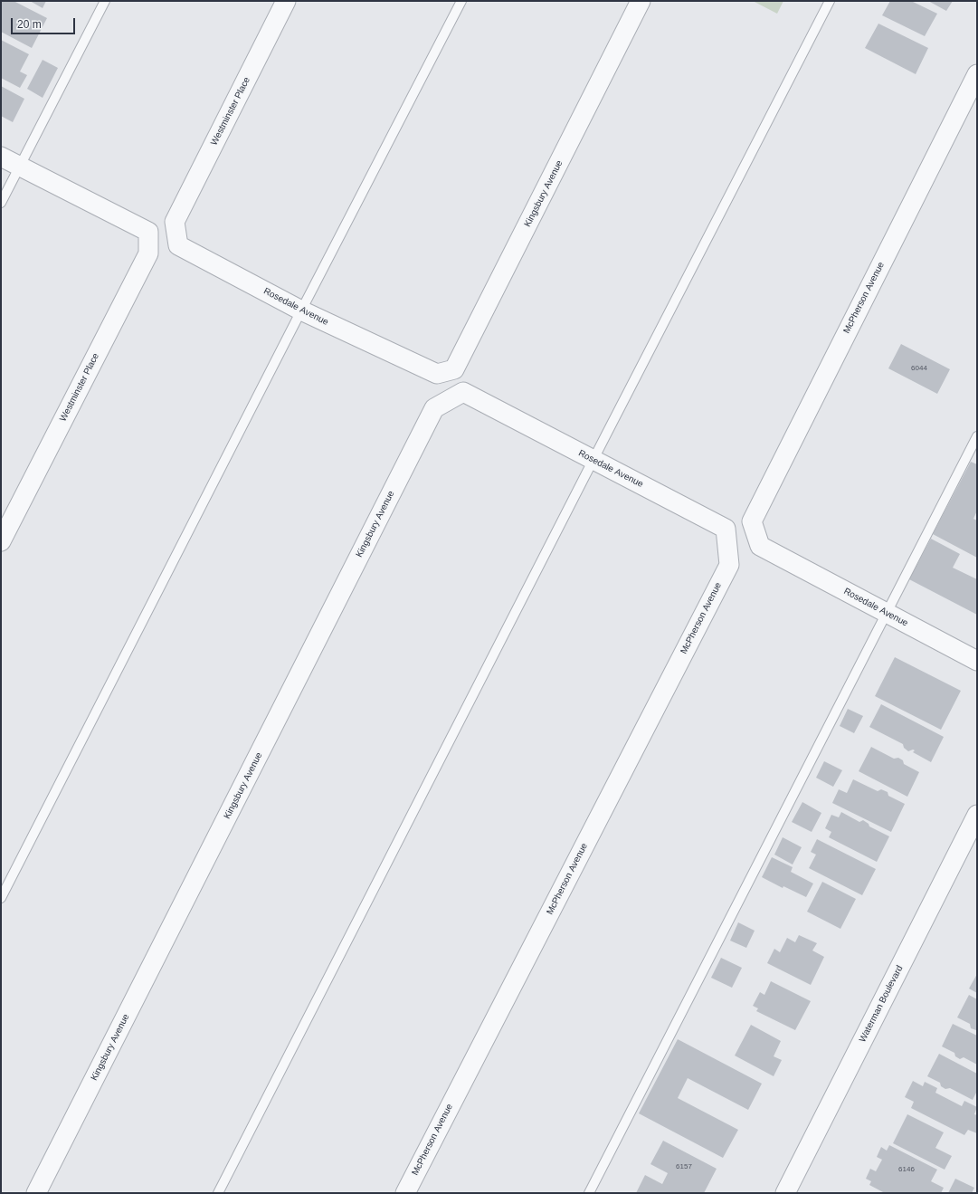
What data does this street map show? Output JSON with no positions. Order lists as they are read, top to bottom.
{
  "streets": {
    "street": [
      "Westminster Place",
      "Kingsbury Avenue",
      "McPherson Avenue",
      "Rosedale Avenue",
      "Waterman Boulevard"
    ]
  },
  "crossings": [
    ["Westminster Place", "Rosedale Avenue"],
    ["Kingsbury Avenue", "Rosedale Avenue"],
    ["McPherson Avenue", "Rosedale Avenue"]
  ],
  "house_numbers": ["6044", "6157", "6146"],
  "scale_bar": "20 m"
}
